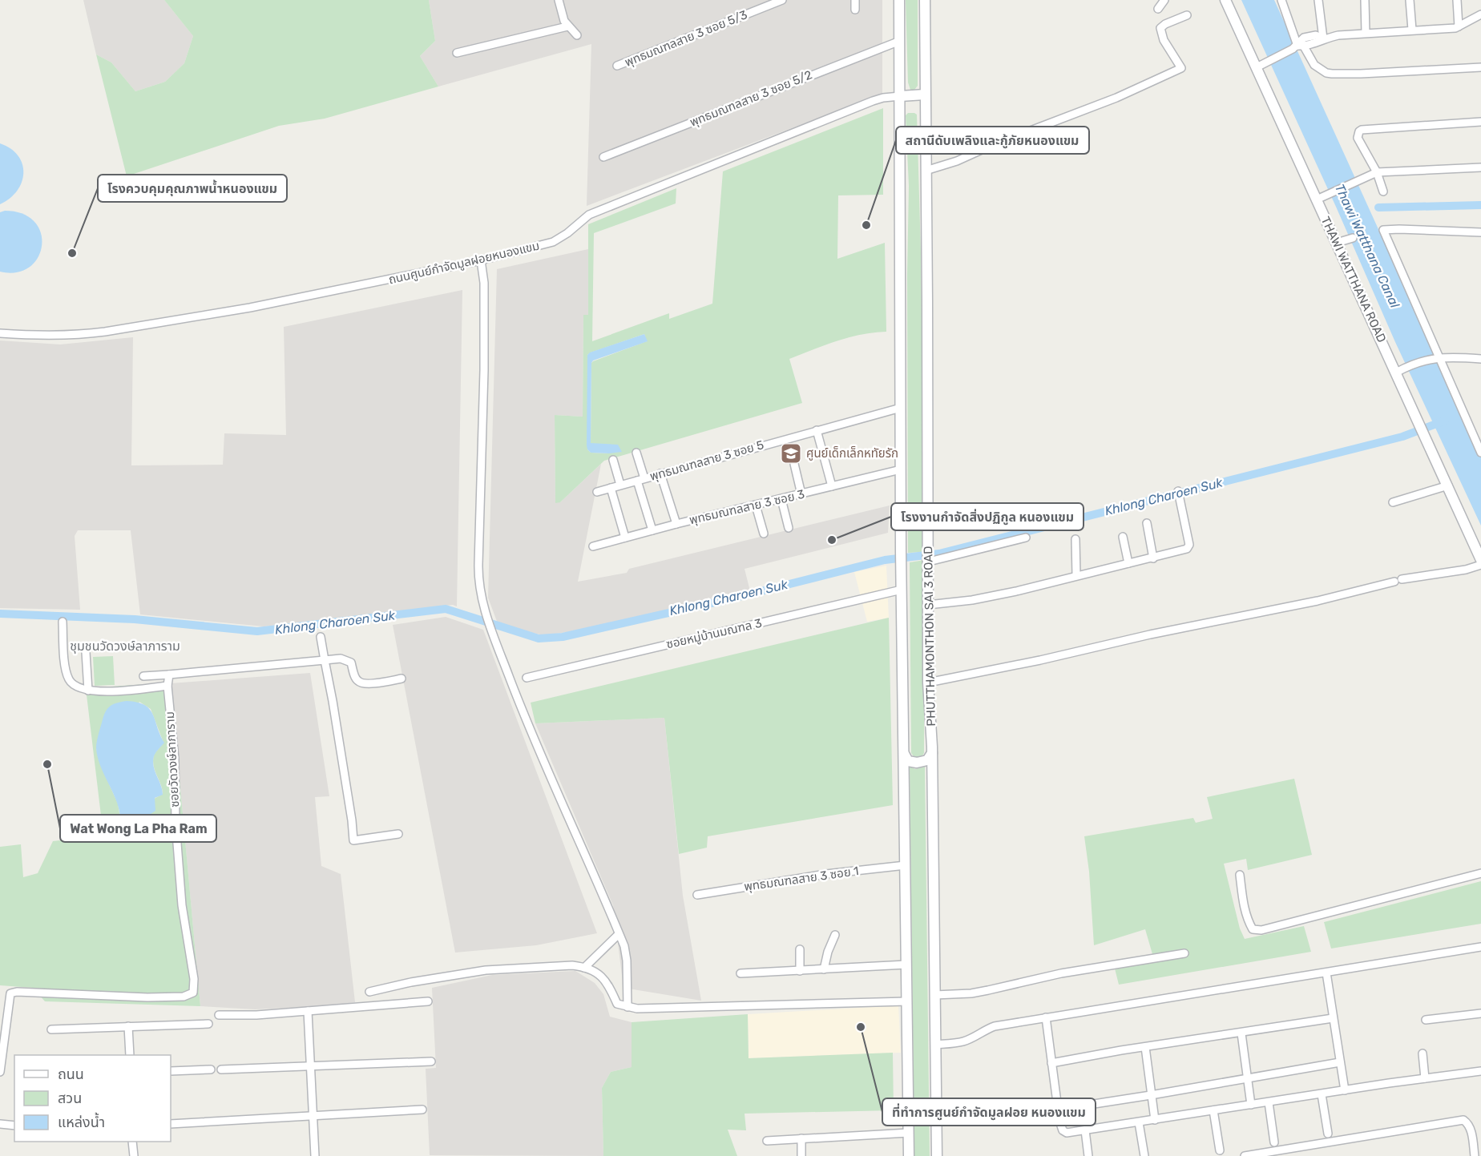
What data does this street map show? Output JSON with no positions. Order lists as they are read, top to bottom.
{
  "streets": {
    "main road": ["THAWI WATTHANA ROAD", "PHUTTHAMONTHON SAI 3 ROAD"],
    "street": [
      "พุทธมณฑลสาย 3 ซอย 5/3",
      "พุทธมณฑลสาย 3 ซอย 5/2",
      "ถนนศูนย์กำจัดมูลฝอยหนองแขม",
      "พุทธมณฑลสาย 3 ซอย 5",
      "พุทธมณฑลสาย 3 ซอย 3",
      "ซอยหมู่บ้านมณฑล 3",
      "ซอยวัดวงษ์ลาภาราม",
      "พุทธมณฑลสาย 3 ซอย 1"
    ]
  },
  "districts": ["ชุมชนวัดวงษ์ลาภาราม"],
  "water": ["Thawi Watthana Canal", "Khlong Charoen Suk"],
  "places": {
    "other": [
      "สถานีดับเพลิงและกู้ภัยหนองแขม",
      "โรงควบคุมคุณภาพน้ำหนองแขม",
      "โรงงานกำจัดสิ่งปฏิกูล หนองแขม",
      "Wat Wong La Pha Ram",
      "ที่ทำการศูนย์กำจัดมูลฝอย หนองแขม"
    ],
    "school or university": ["ศูนย์เด็กเล็กหทัยรัก"]
  },
  "legend": ["ถนน", "สวน", "แหล่งน้ำ"]
}
